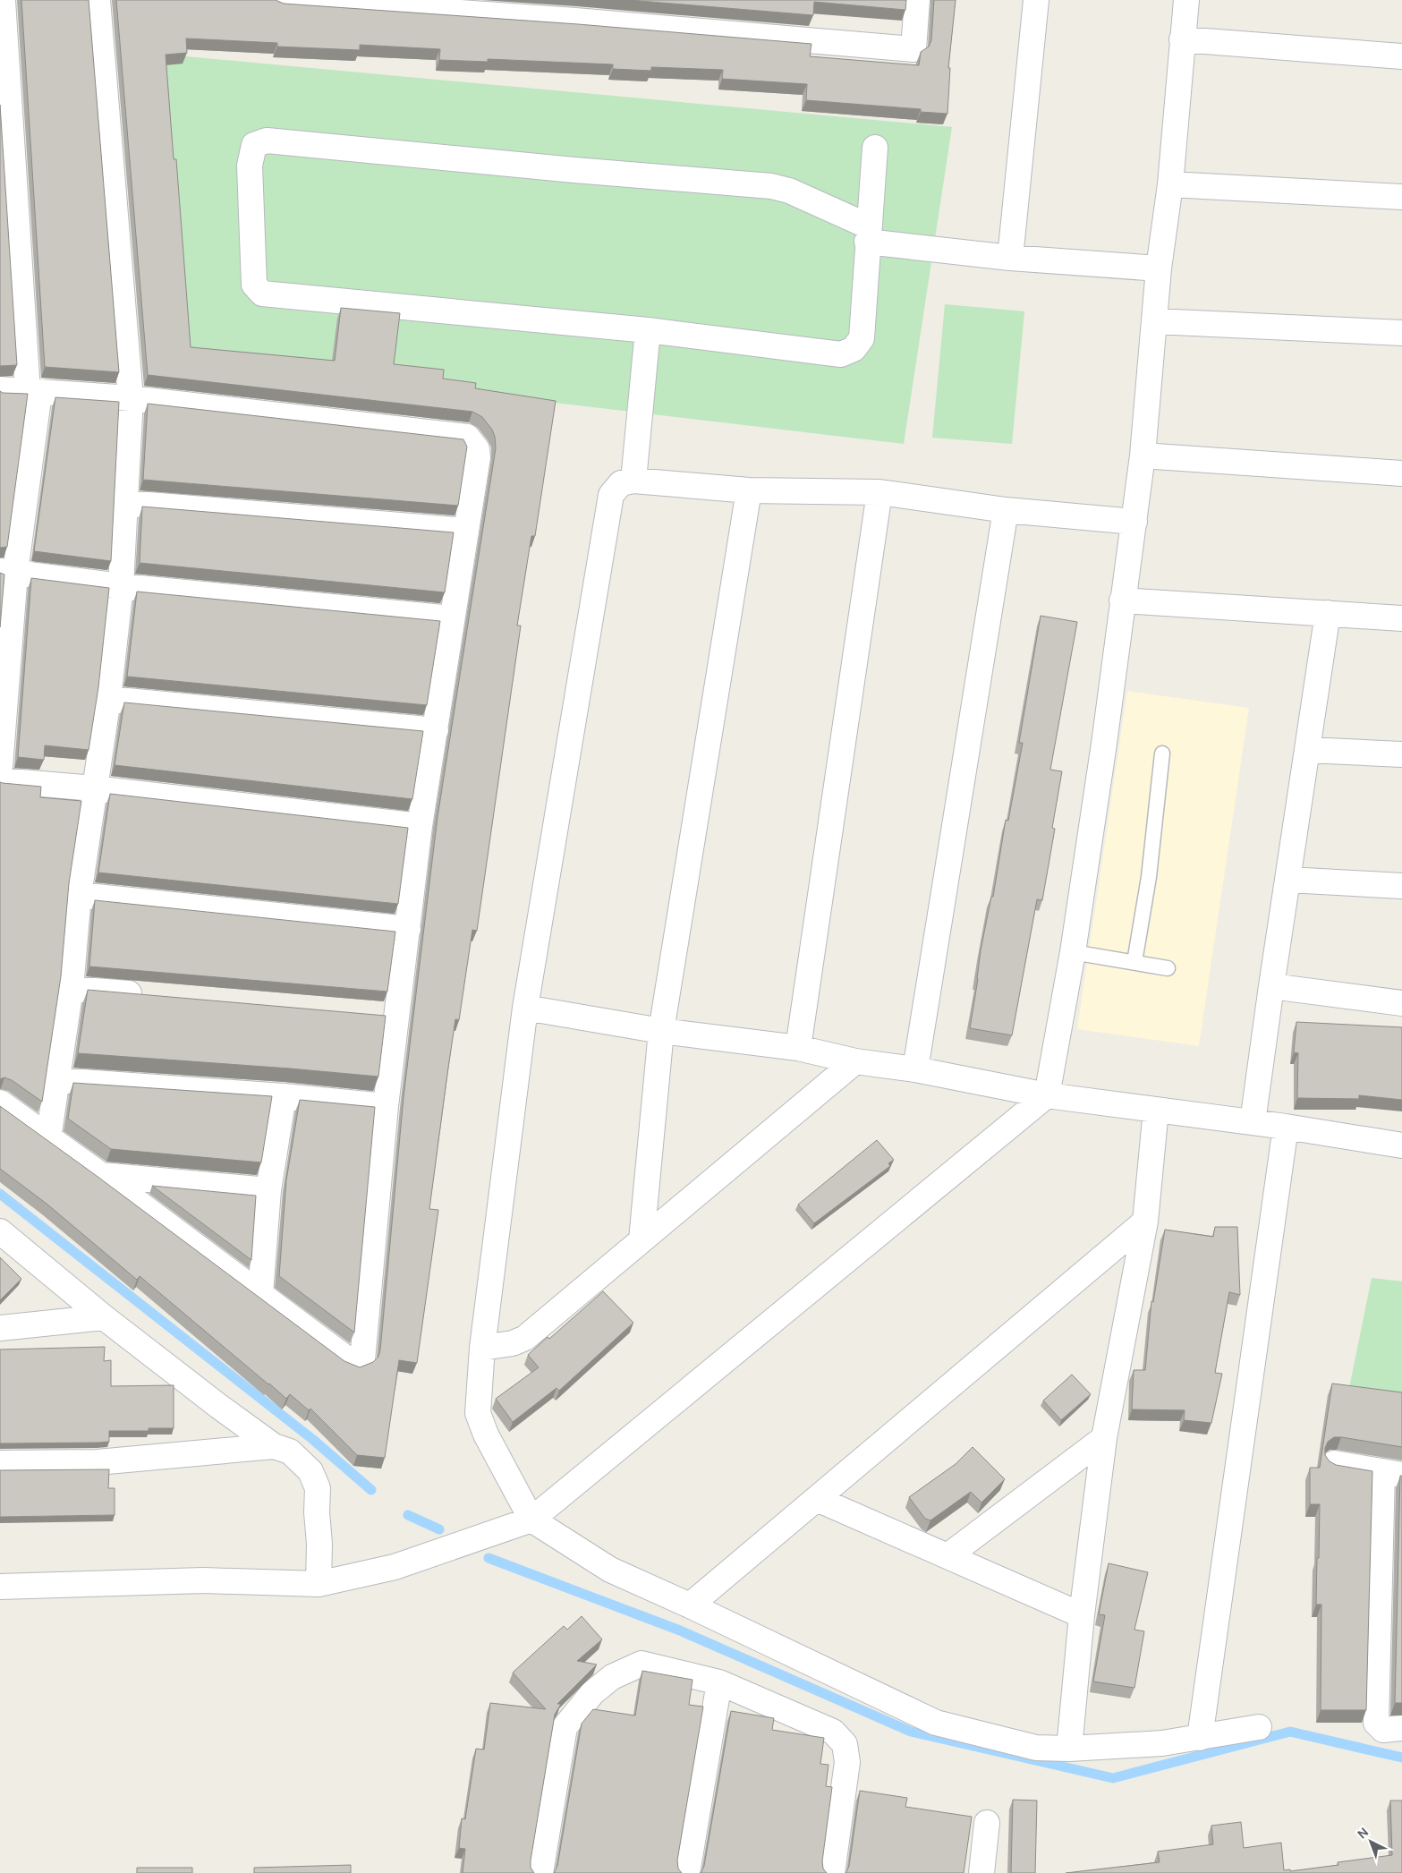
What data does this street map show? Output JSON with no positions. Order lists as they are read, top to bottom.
{
  "north": "top left"
}
